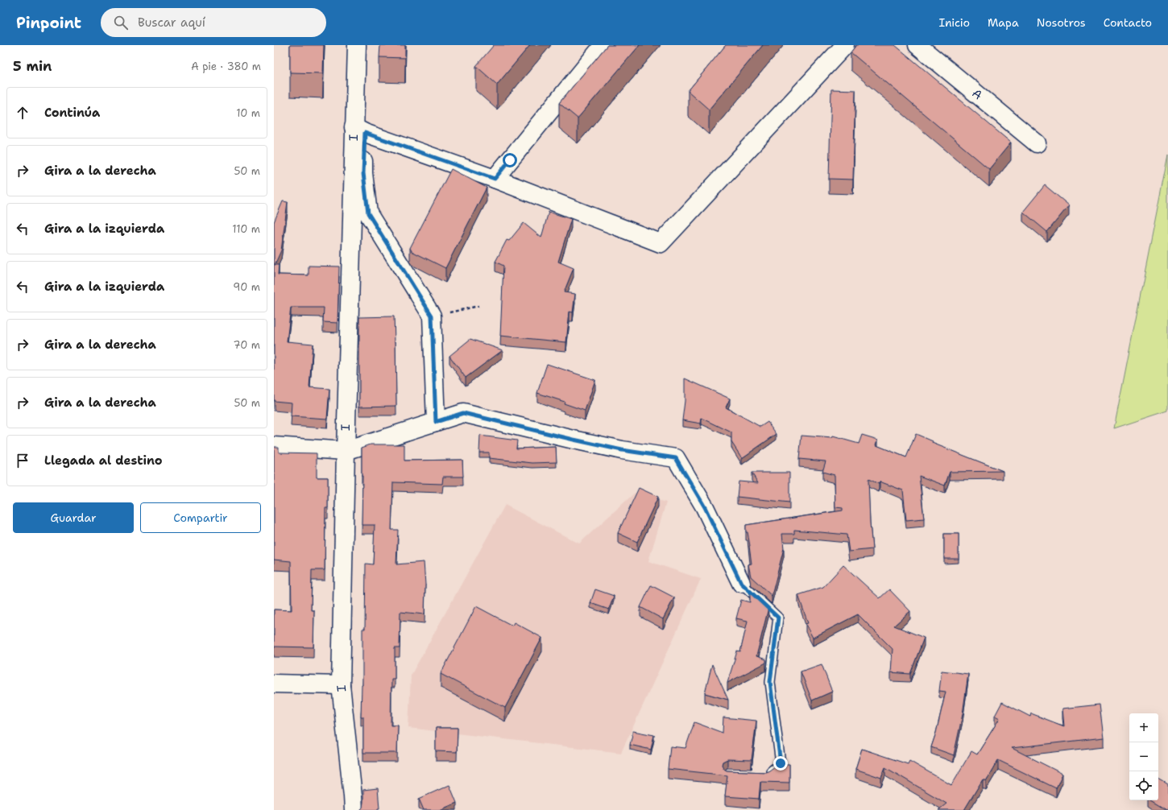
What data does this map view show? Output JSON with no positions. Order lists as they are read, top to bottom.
{
  "streets": {
    "street": ["A", "I"]
  },
  "page": {
    "header": "Pinpoint",
    "search": "Buscar aquí",
    "nav": [
      "Inicio",
      "Mapa",
      "Nosotros",
      "Contacto"
    ],
    "heading": ["5 min", "A pie · 380 m"],
    "list": [
      ["Continúa", "10 m"],
      ["Gira a la derecha", "50 m"],
      ["Gira a la izquierda", "110 m"],
      ["Gira a la izquierda", "90 m"],
      ["Gira a la derecha", "70 m"],
      ["Gira a la derecha", "50 m"],
      "Llegada al destino"
    ],
    "buttons": ["Guardar", "Compartir"],
    "map_buttons": ["+", "−"]
  }
}
